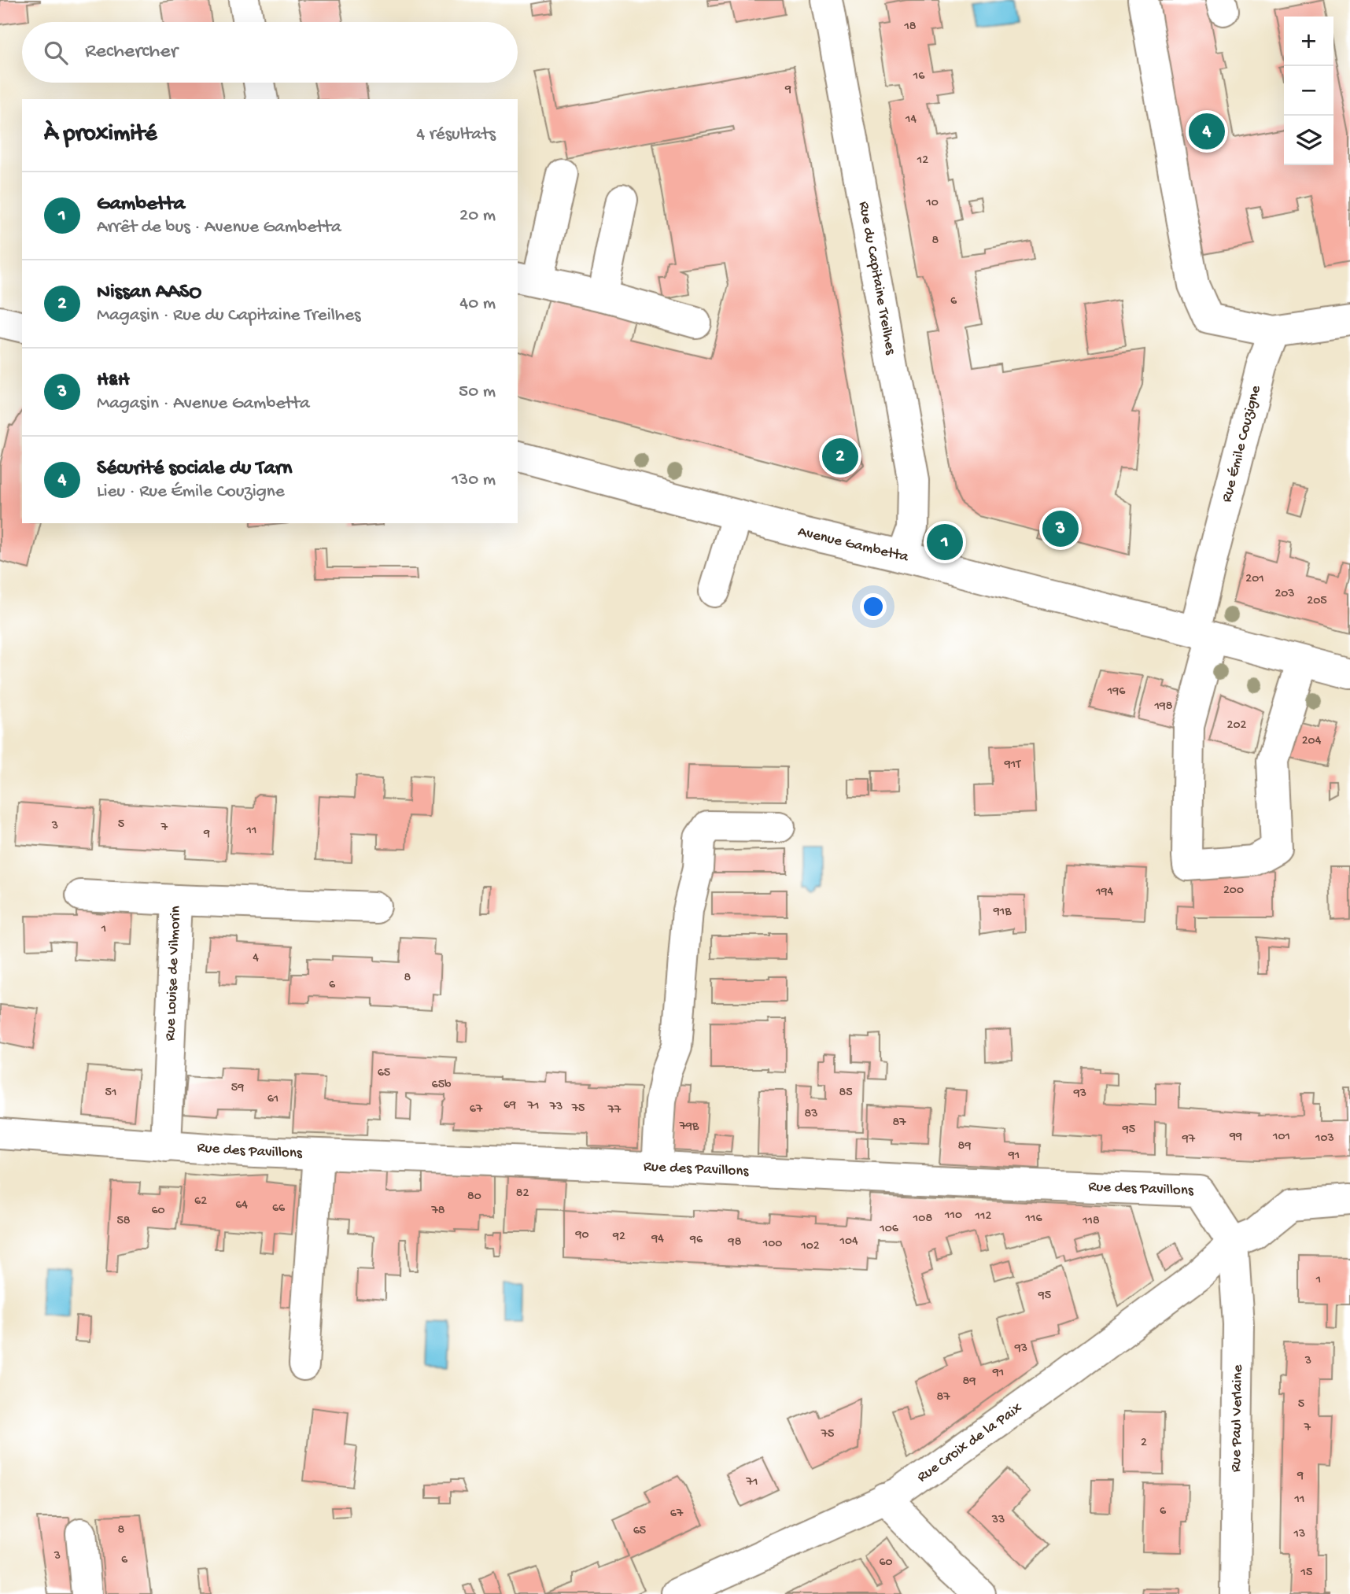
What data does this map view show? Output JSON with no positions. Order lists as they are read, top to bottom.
{
  "streets": {
    "street": [
      "Rue du Capitaine Treilhes",
      "Rue Émile Couzigne",
      "Avenue Gambetta",
      "Rue Louise de Vilmorin",
      "Rue des Pavillons",
      "Rue Paul Verlaine",
      "Rue Croix de la Paix"
    ]
  },
  "crossings": [
    ["Rue du Capitaine Treilhes", "Avenue Gambetta"],
    ["Rue Émile Couzigne", "Avenue Gambetta"],
    ["Rue Louise de Vilmorin", "Rue des Pavillons"],
    ["Rue des Pavillons", "Rue Paul Verlaine"],
    ["Rue des Pavillons", "Rue Croix de la Paix"],
    ["Rue Paul Verlaine", "Rue Croix de la Paix"]
  ],
  "house_numbers": [
    "18",
    "16",
    "9",
    "14",
    "12",
    "10",
    "8",
    "6",
    "201",
    "203",
    "205",
    "196",
    "198",
    "202",
    "204",
    "91T",
    "5",
    "3",
    "7",
    "11",
    "9",
    "200",
    "194",
    "91B",
    "1",
    "4",
    "8",
    "6",
    "65",
    "65b",
    "59",
    "51",
    "85",
    "93",
    "61",
    "69",
    "71",
    "73",
    "75",
    "67",
    "77",
    "83",
    "87",
    "79B",
    "95",
    "99",
    "101",
    "103",
    "97",
    "89",
    "91",
    "82",
    "80",
    "62",
    "64",
    "66",
    "60",
    "78",
    "110",
    "112",
    "108",
    "116",
    "58",
    "118",
    "106",
    "90",
    "92",
    "94",
    "96",
    "104",
    "98",
    "100",
    "102",
    "1",
    "95",
    "93",
    "3",
    "91",
    "89",
    "87",
    "5",
    "7",
    "75",
    "2",
    "9",
    "71",
    "11",
    "6",
    "67",
    "33",
    "8",
    "65",
    "13",
    "3",
    "6",
    "60",
    "15"
  ],
  "page": {
    "map_buttons": ["+", "−"],
    "search": "Rechercher",
    "heading": ["À proximité", "4 résultats"],
    "pins": [
      "4",
      "2",
      "3",
      "1"
    ],
    "list": [
      {
        "mark": "1",
        "name": "Gambetta",
        "note": "Arrêt de bus · Avenue Gambetta",
        "value": "20 m"
      },
      {
        "mark": "2",
        "name": "Nissan AASO",
        "note": "Magasin · Rue du Capitaine Treilhes",
        "value": "40 m"
      },
      {
        "mark": "3",
        "name": "H&H",
        "note": "Magasin · Avenue Gambetta",
        "value": "50 m"
      },
      {
        "mark": "4",
        "name": "Sécurité sociale du Tarn",
        "note": "Lieu · Rue Émile Couzigne",
        "value": "130 m"
      }
    ]
  }
}
